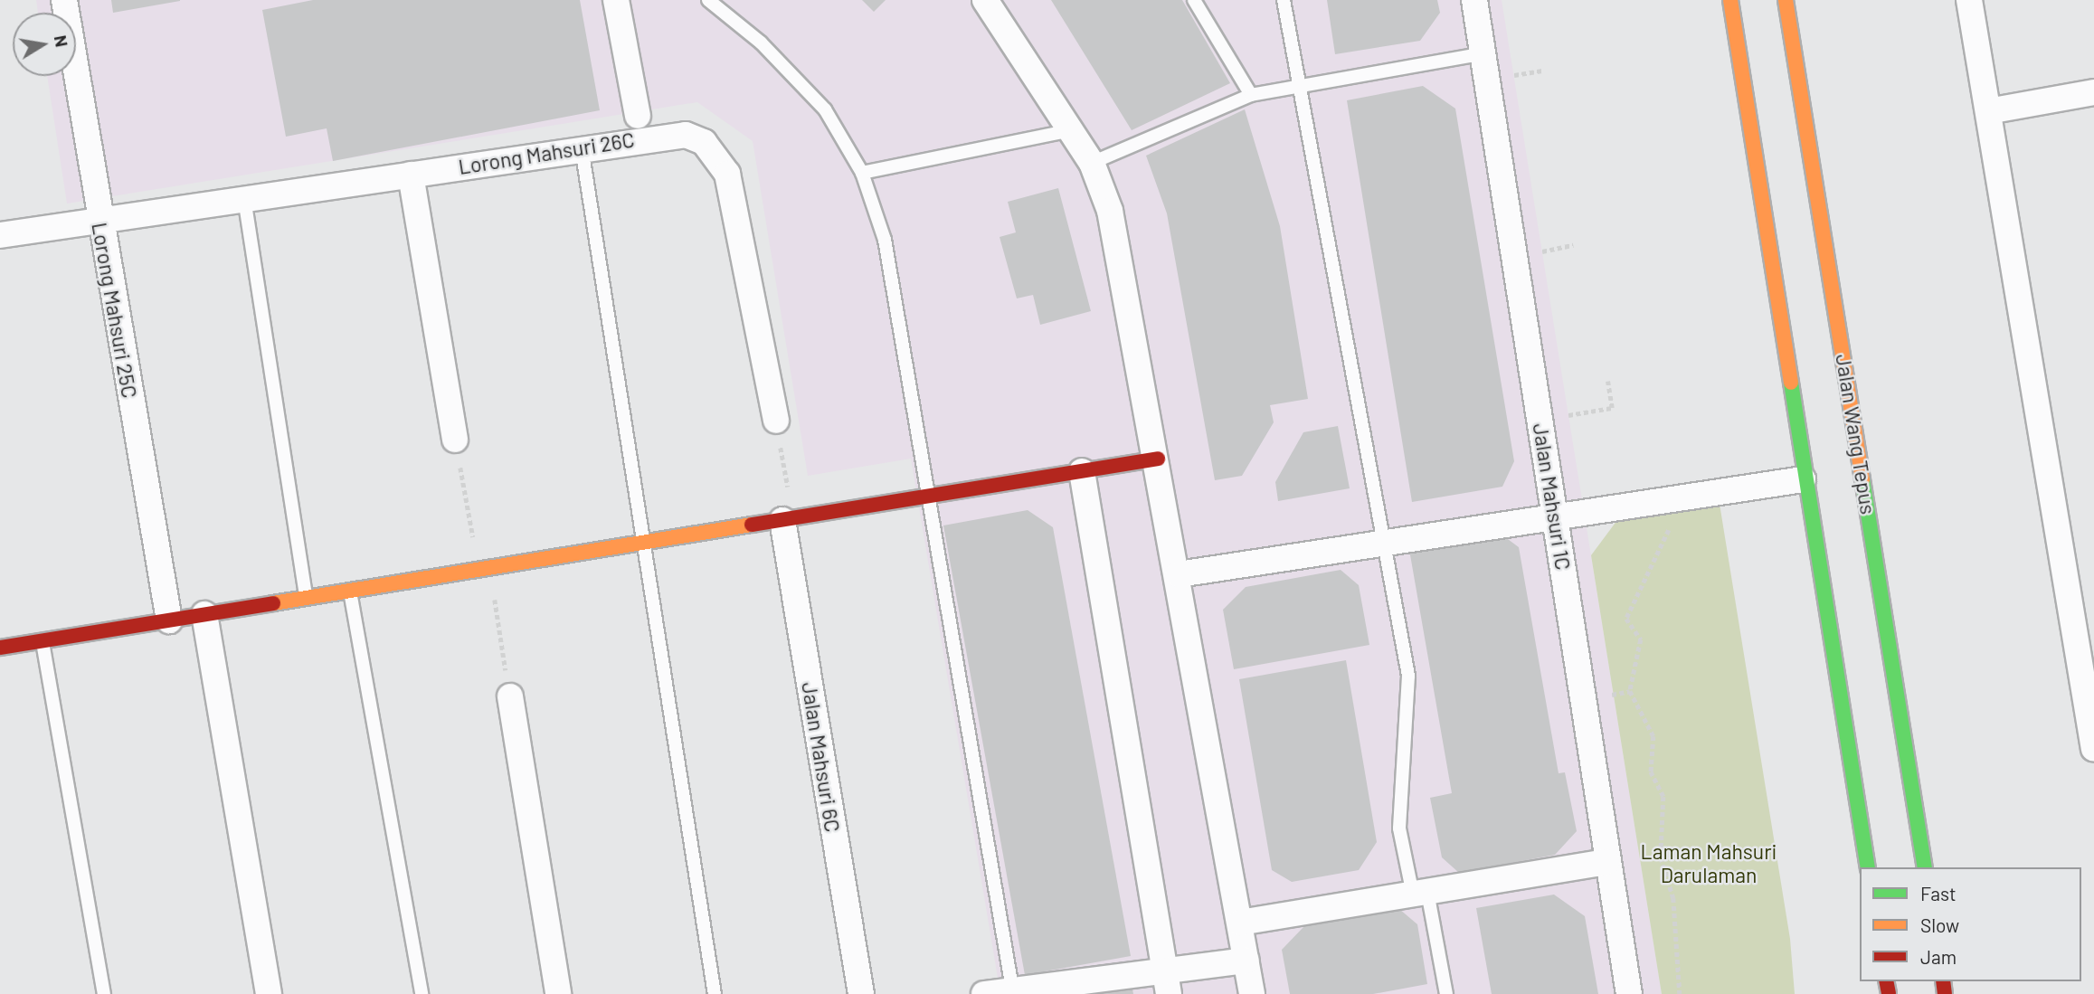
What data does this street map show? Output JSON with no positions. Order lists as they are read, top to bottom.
{
  "streets": {
    "main road": ["Jalan Wang Tepus"],
    "street": [
      "Lorong Mahsuri 26C",
      "Lorong Mahsuri 25C",
      "Jalan Mahsuri 1C",
      "Jalan Mahsuri 6C"
    ]
  },
  "crossings": [
    ["Lorong Mahsuri 26C", "Lorong Mahsuri 25C"]
  ],
  "parks": ["Laman Mahsuri Darulaman"],
  "legend": ["Fast", "Slow", "Jam"],
  "north": "right"
}
